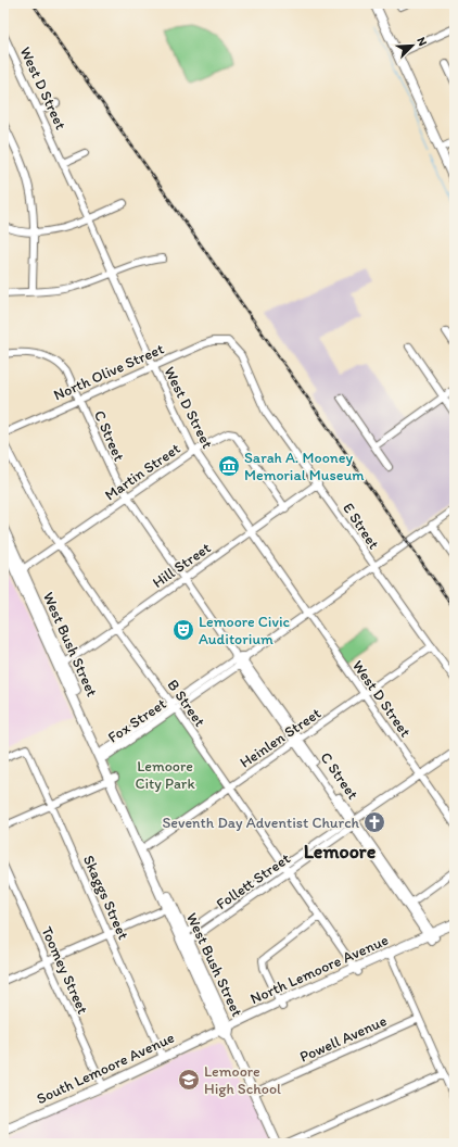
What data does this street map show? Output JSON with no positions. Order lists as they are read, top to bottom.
{
  "streets": {
    "main road": ["West Bush Street", "North Lemoore Avenue", "South Lemoore Avenue"],
    "street": [
      "West D Street",
      "North Olive Street",
      "C Street",
      "Martin Street",
      "E Street",
      "Hill Street",
      "B Street",
      "Fox Street",
      "Heinlen Street",
      "Follett Street",
      "Skaggs Street",
      "Toomey Street",
      "Powell Avenue"
    ]
  },
  "crossings": [
    ["West D Street", "North Olive Street"],
    ["West D Street", "Martin Street"],
    ["West D Street", "Hill Street"],
    ["West D Street", "Fox Street"],
    ["West D Street", "Heinlen Street"],
    ["West D Street", "Follett Street"],
    ["North Olive Street", "C Street"],
    ["North Olive Street", "E Street"],
    ["C Street", "Martin Street"],
    ["C Street", "Hill Street"],
    ["C Street", "Fox Street"],
    ["C Street", "Heinlen Street"],
    ["C Street", "Follett Street"],
    ["C Street", "North Lemoore Avenue"],
    ["Martin Street", "Hill Street"],
    ["Martin Street", "West Bush Street"],
    ["Martin Street", "B Street"],
    ["E Street", "Hill Street"],
    ["E Street", "Fox Street"],
    ["E Street", "Heinlen Street"],
    ["Hill Street", "West Bush Street"],
    ["Hill Street", "B Street"],
    ["West Bush Street", "Fox Street"],
    ["West Bush Street", "Heinlen Street"],
    ["West Bush Street", "Follett Street"],
    ["West Bush Street", "North Lemoore Avenue"],
    ["West Bush Street", "Powell Avenue"],
    ["West Bush Street", "South Lemoore Avenue"],
    ["B Street", "Fox Street"],
    ["B Street", "Heinlen Street"],
    ["B Street", "Follett Street"],
    ["B Street", "North Lemoore Avenue"],
    ["Skaggs Street", "South Lemoore Avenue"],
    ["North Lemoore Avenue", "South Lemoore Avenue"],
    ["Toomey Street", "South Lemoore Avenue"]
  ],
  "districts": ["Lemoore"],
  "parks": ["Lemoore City Park"],
  "places": {
    "museum": ["Sarah A. Mooney Memorial Museum"],
    "theatre": ["Lemoore Civic Auditorium"],
    "church": ["Seventh Day Adventist Church"],
    "school or university": ["Lemoore High School"]
  },
  "north": "top right"
}
